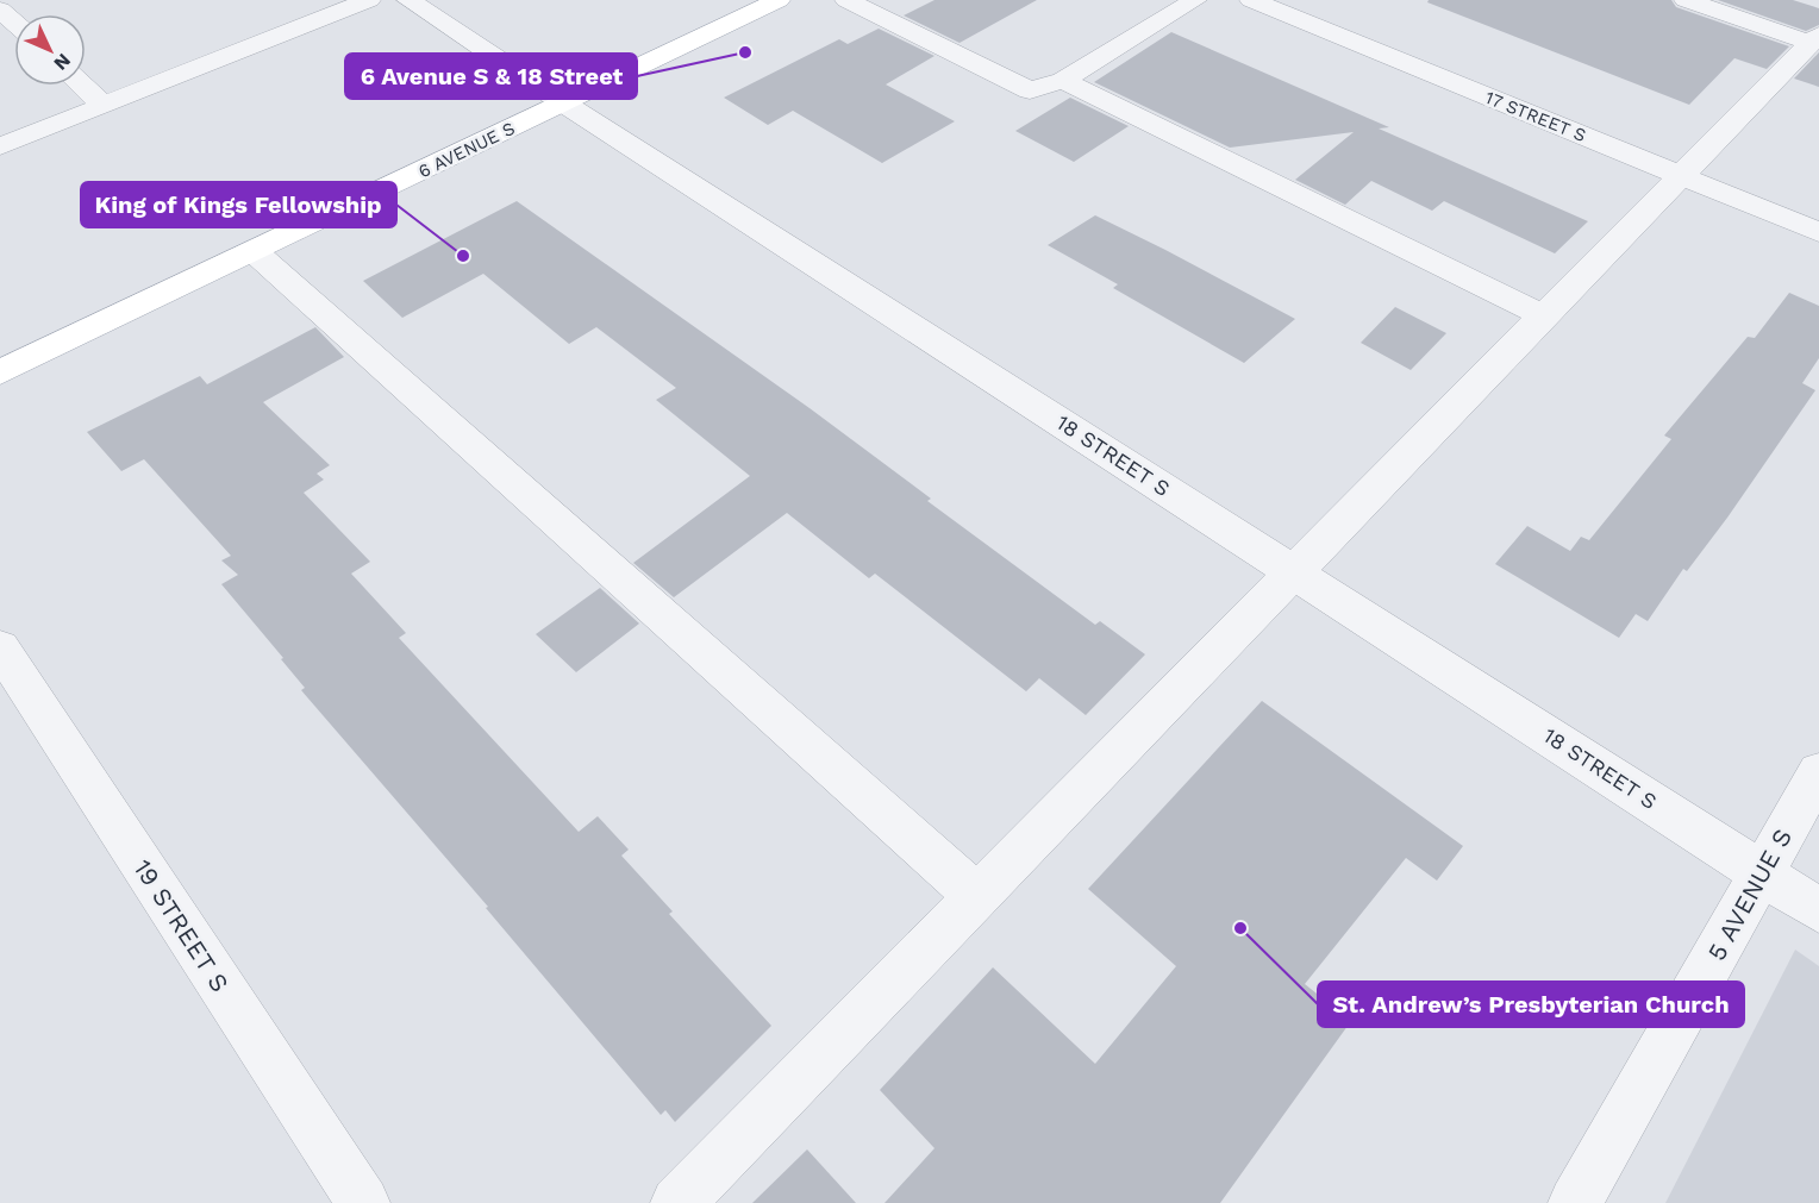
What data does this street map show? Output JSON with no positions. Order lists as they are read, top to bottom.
{
  "streets": {
    "main road": ["6 AVENUE S"],
    "street": [
      "17 STREET S",
      "18 STREET S",
      "5 AVENUE S",
      "19 STREET S"
    ]
  },
  "crossings": [
    ["6 AVENUE S", "18 STREET S"],
    ["18 STREET S", "5 AVENUE S"]
  ],
  "places": ["6 Avenue S & 18 Street", "King of Kings Fellowship", "St. Andrew’s Presbyterian Church"],
  "north": "bottom right"
}
